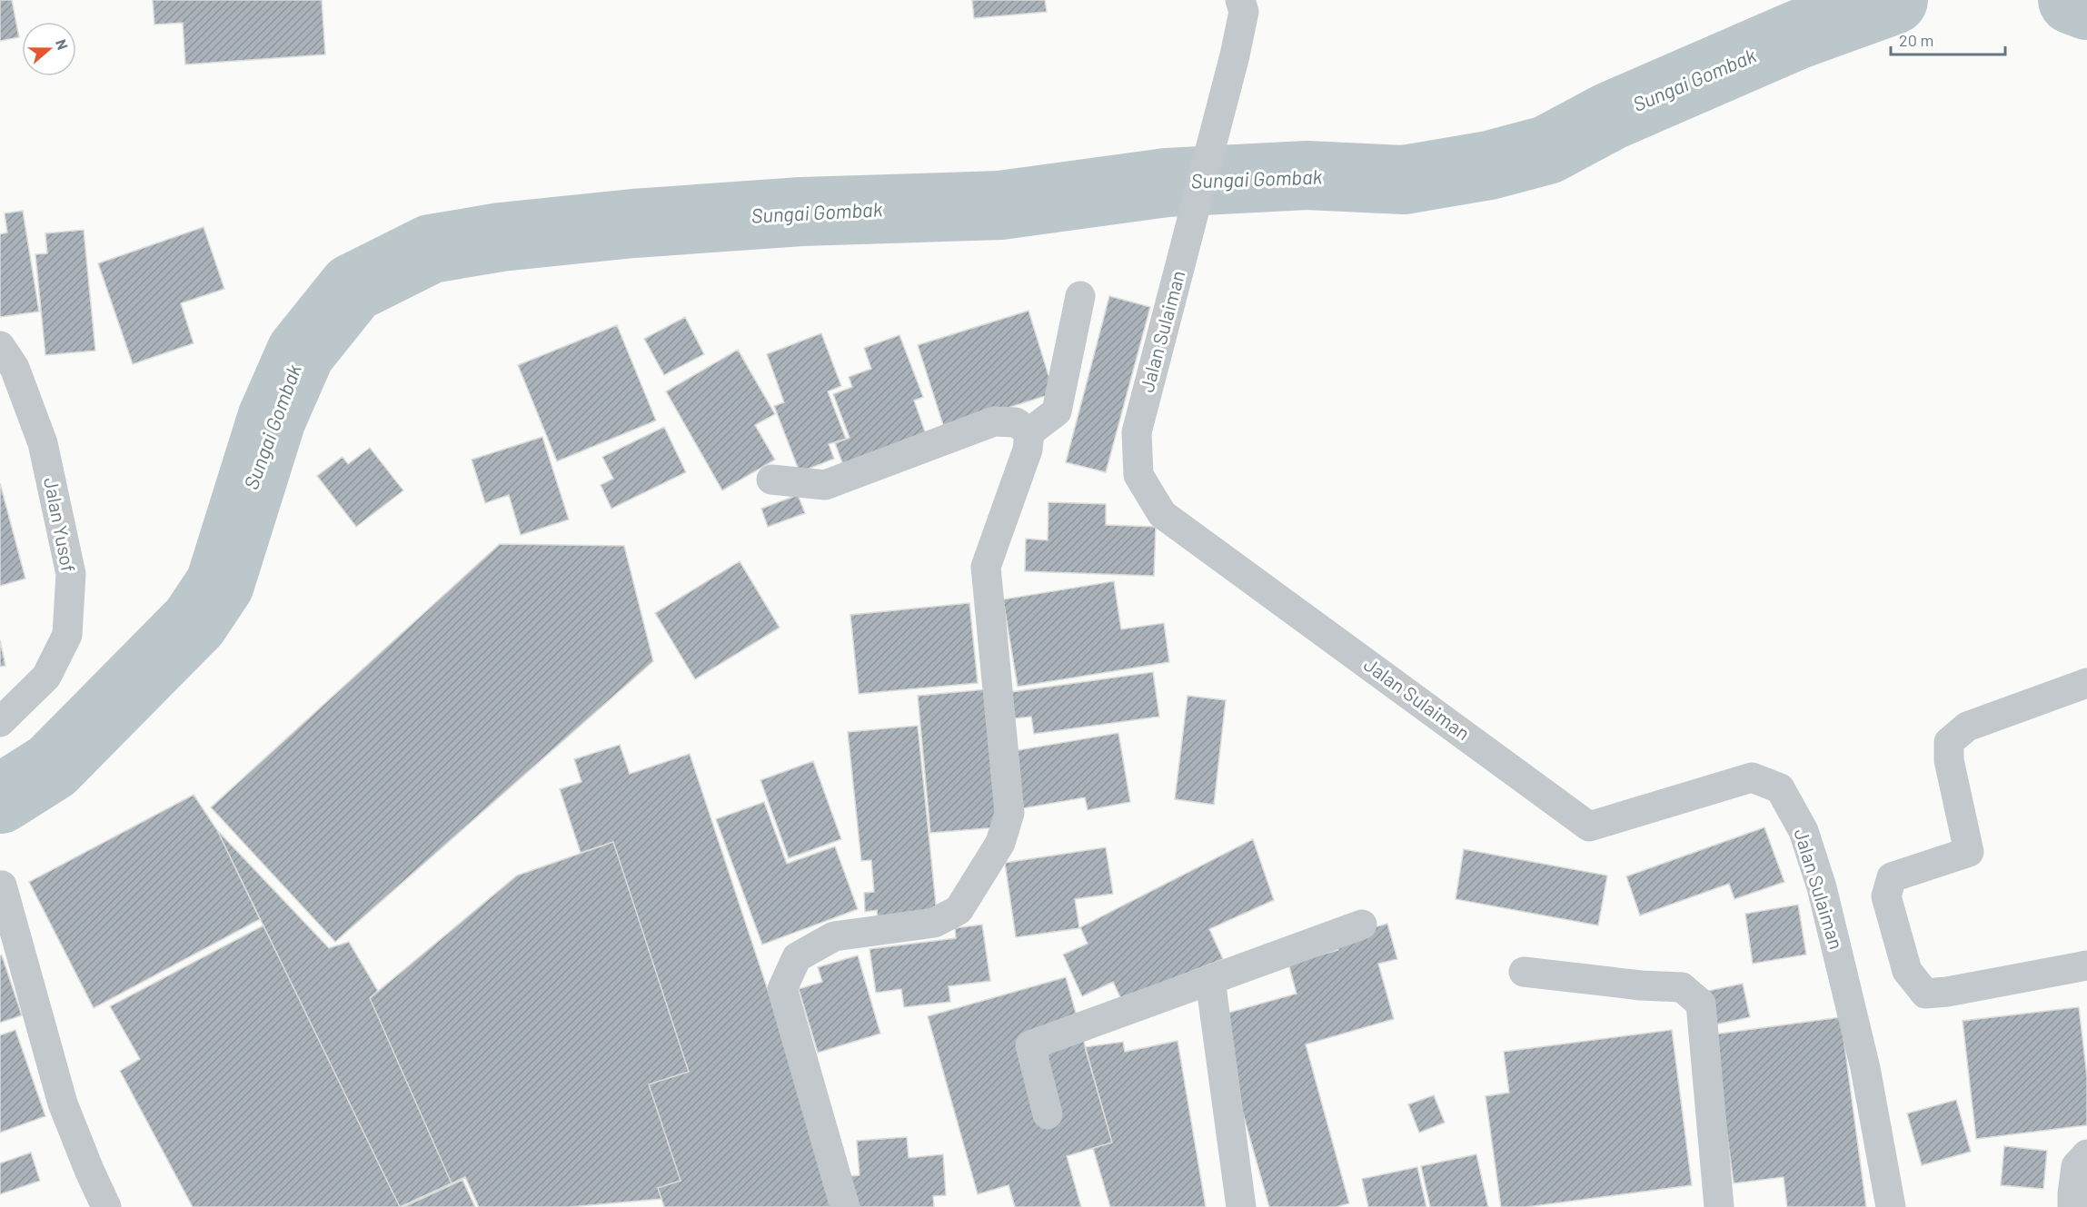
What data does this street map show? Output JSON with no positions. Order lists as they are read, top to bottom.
{
  "streets": {
    "street": ["Jalan Sulaiman", "Jalan Yusof"]
  },
  "water": ["Sungai Gombak"],
  "scale_bar": "20 m",
  "north": "right"
}
